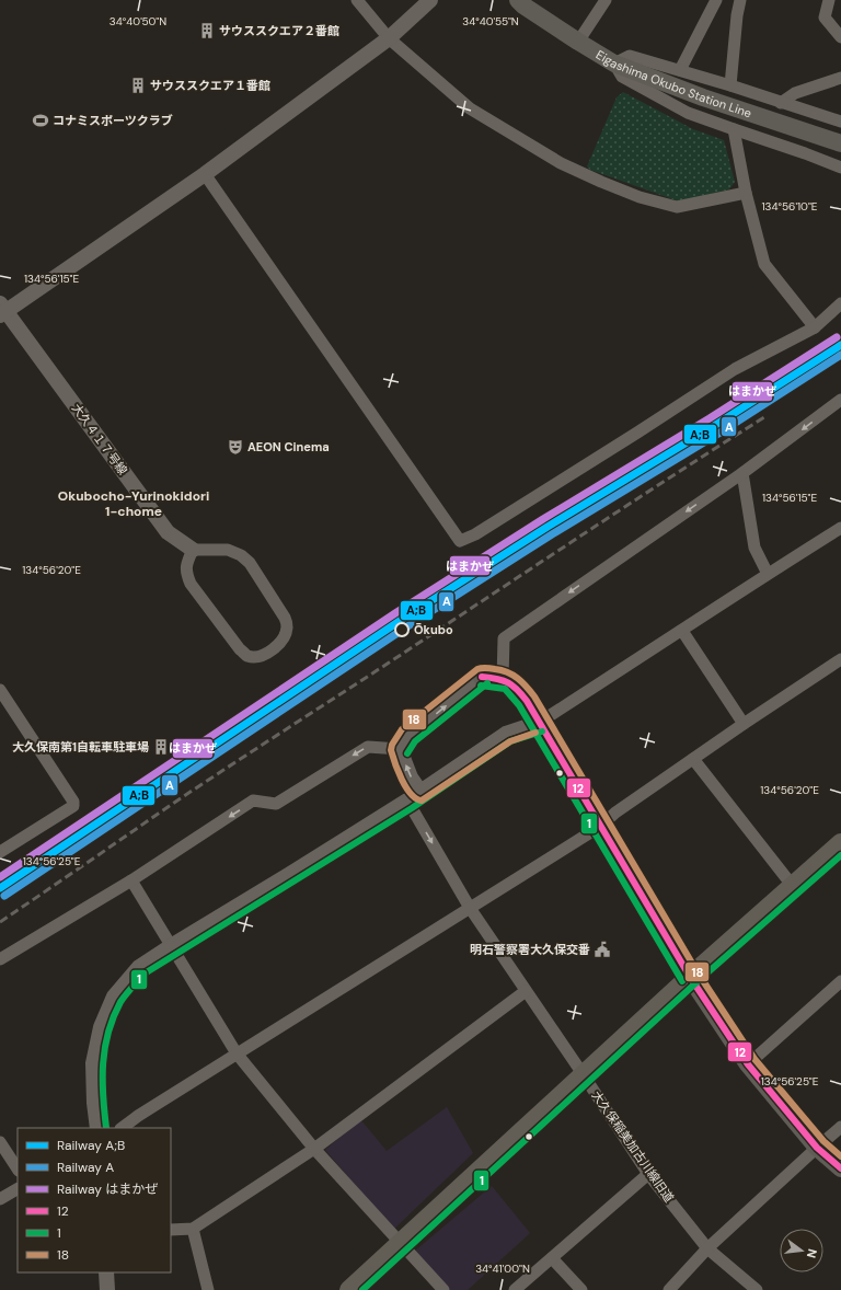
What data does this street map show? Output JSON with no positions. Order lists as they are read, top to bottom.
{
  "streets": {
    "main road": ["Eigashima Okubo Station Line"],
    "street": ["大久４１７号線", "大久保稲美加古川線旧道"]
  },
  "districts": ["Okubocho-Yurinokidori 1-chome"],
  "places": {
    "building": ["サウススクエア２番館", "サウススクエア１番館", "大久保南第1自転車駐車場"],
    "sports": ["コナミスポーツクラブ"],
    "theatre": ["AEON Cinema"],
    "other": ["Ōkubo"],
    "public building": ["明石警察署大久保交番"]
  },
  "lines": [
    "rail line はまかぜ",
    "rail line A;B",
    "rail line A",
    "transit line 18",
    "transit line 12",
    "transit line 1"
  ],
  "legend": [
    "Railway A;B",
    "Railway A",
    "Railway はまかぜ",
    "12",
    "1",
    "18"
  ],
  "north": "right",
  "coordinates": [
    "34°40'50\"N",
    "34°40'55\"N",
    "134°56'10\"E",
    "134°56'15\"E",
    "134°56'20\"E",
    "134°56'25\"E",
    "34°41'00\"N"
  ]
}
